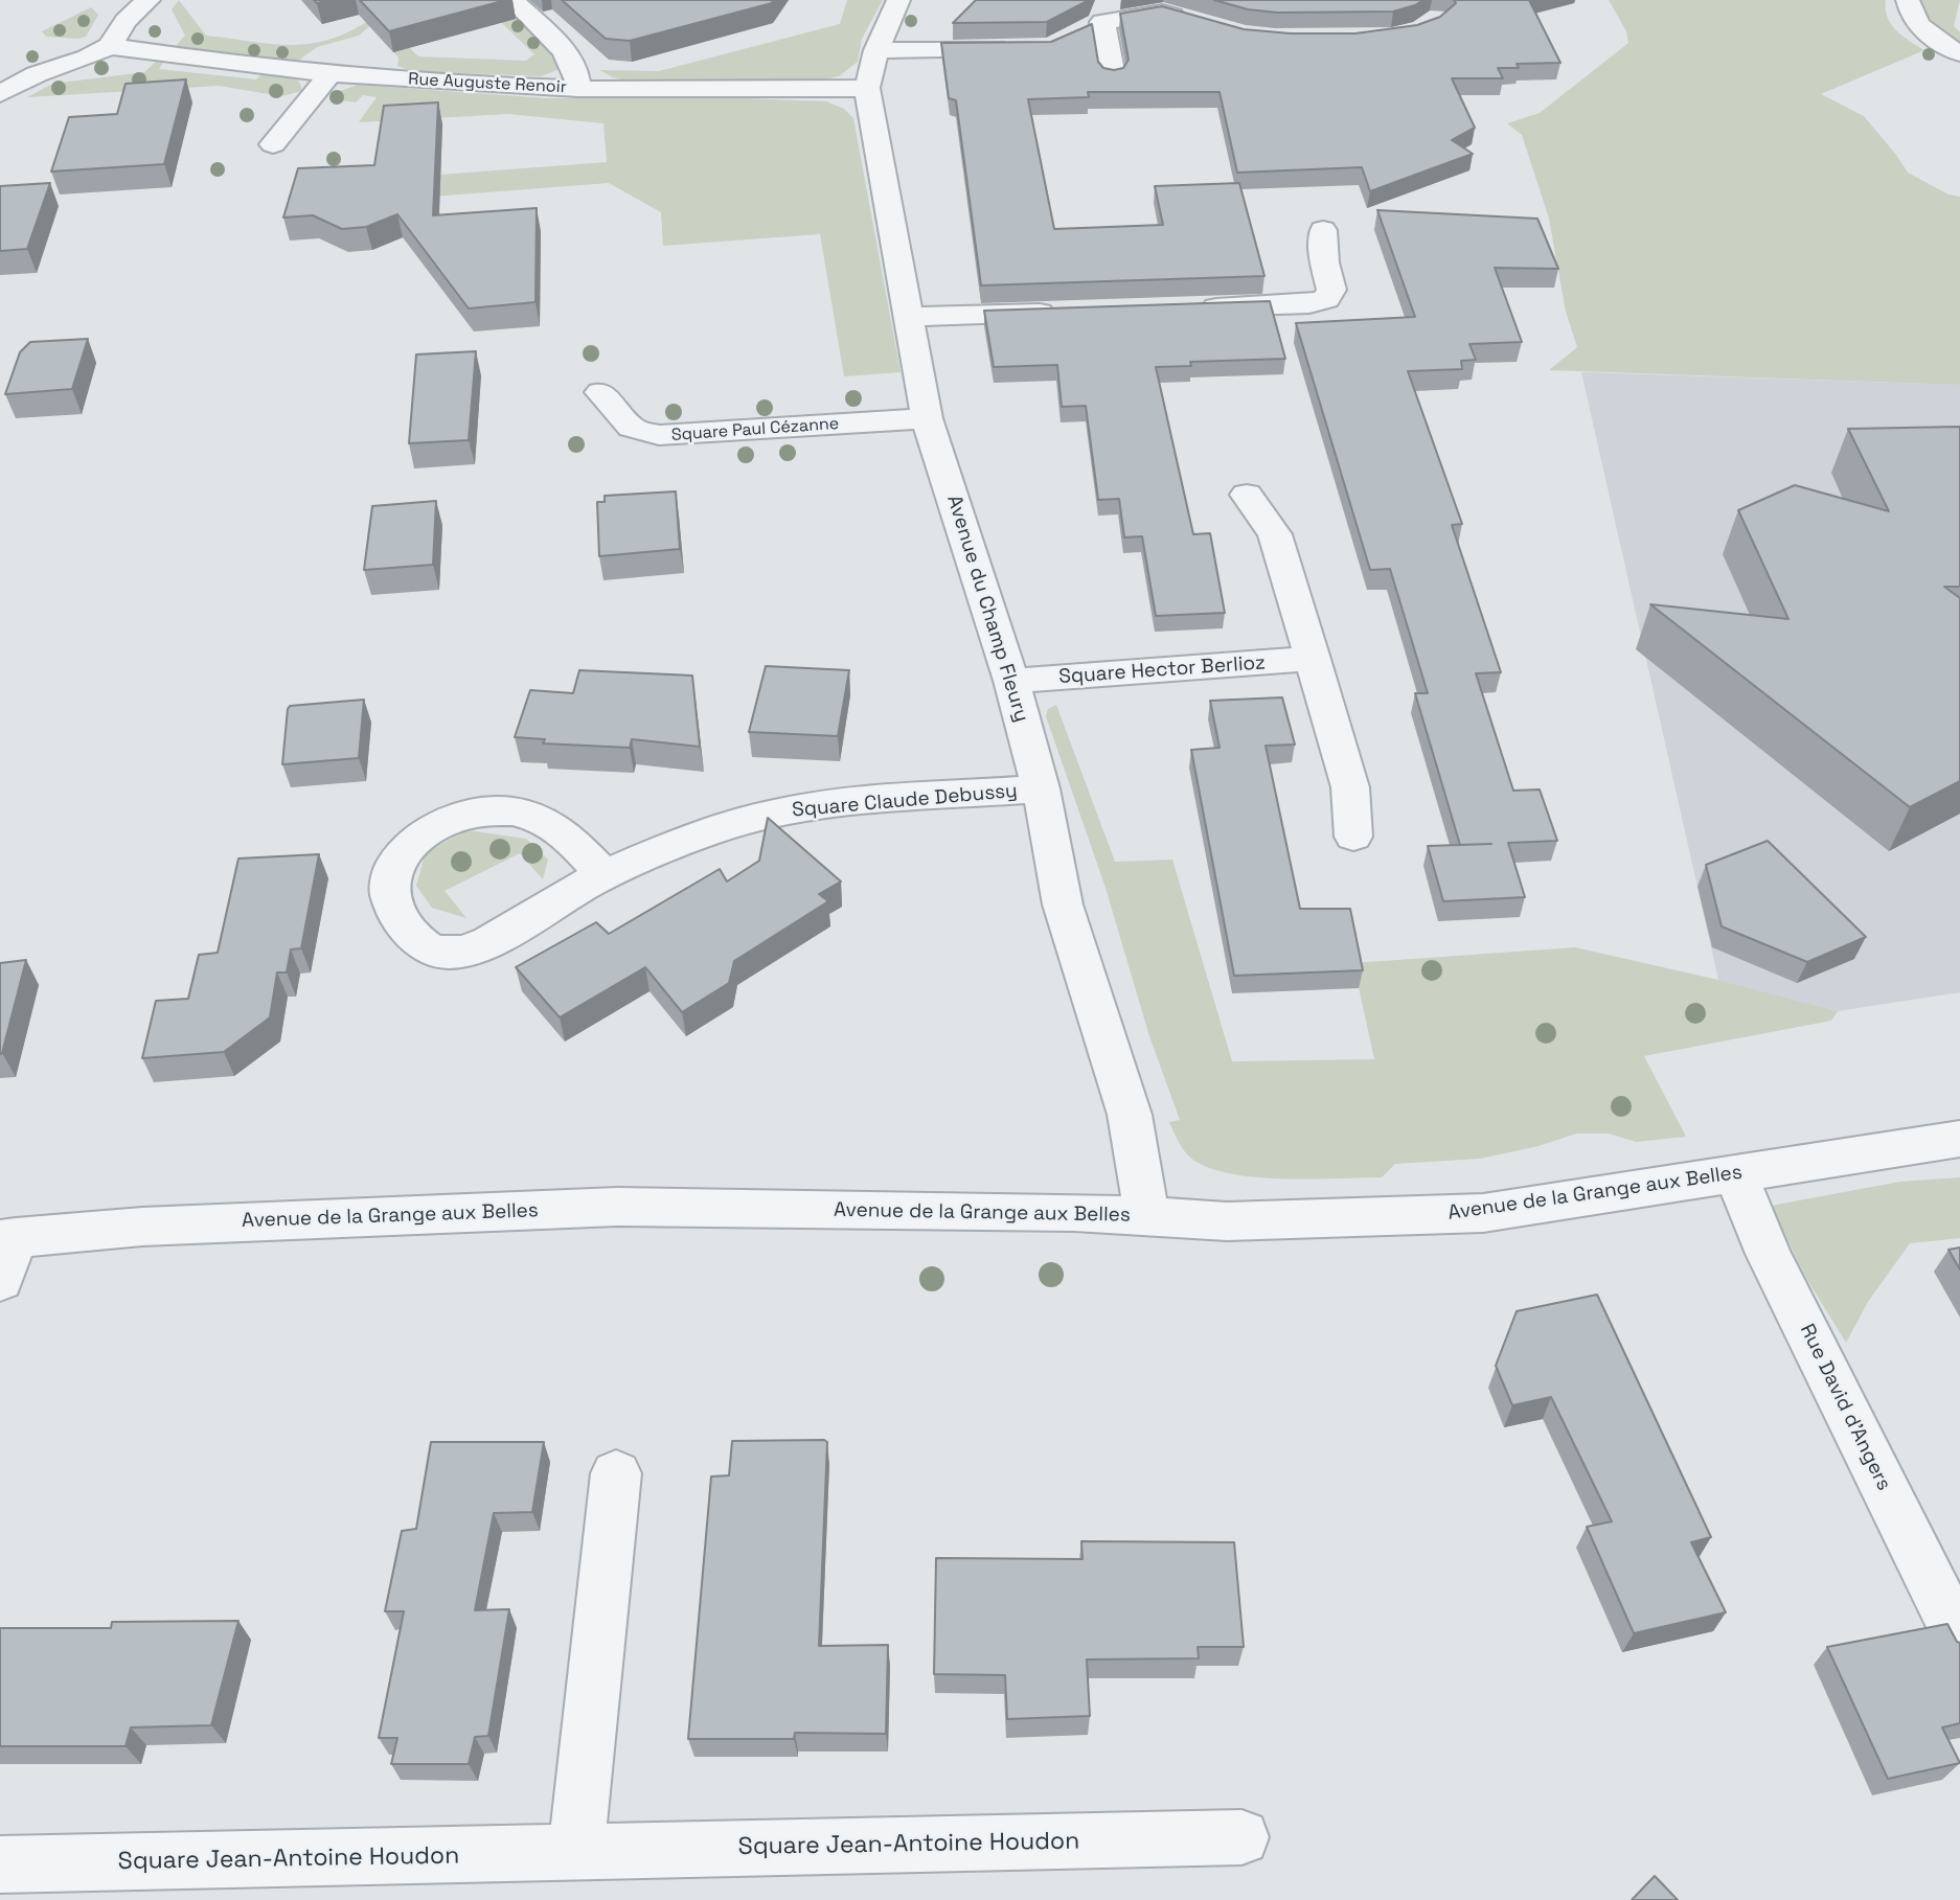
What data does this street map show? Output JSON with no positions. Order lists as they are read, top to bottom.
{
  "streets": {
    "street": [
      "Rue Auguste Renoir",
      "Square Paul Cézanne",
      "Avenue du Champ Fleury",
      "Square Hector Berlioz",
      "Square Claude Debussy",
      "Avenue de la Grange aux Belles",
      "Rue David d'Angers",
      "Square Jean-Antoine Houdon"
    ]
  },
  "crossings": [
    ["Rue Auguste Renoir", "Avenue du Champ Fleury"],
    ["Square Paul Cézanne", "Avenue du Champ Fleury"],
    ["Avenue du Champ Fleury", "Square Hector Berlioz"],
    ["Avenue du Champ Fleury", "Square Claude Debussy"],
    ["Avenue du Champ Fleury", "Avenue de la Grange aux Belles"],
    ["Avenue de la Grange aux Belles", "Rue David d'Angers"]
  ]
}
